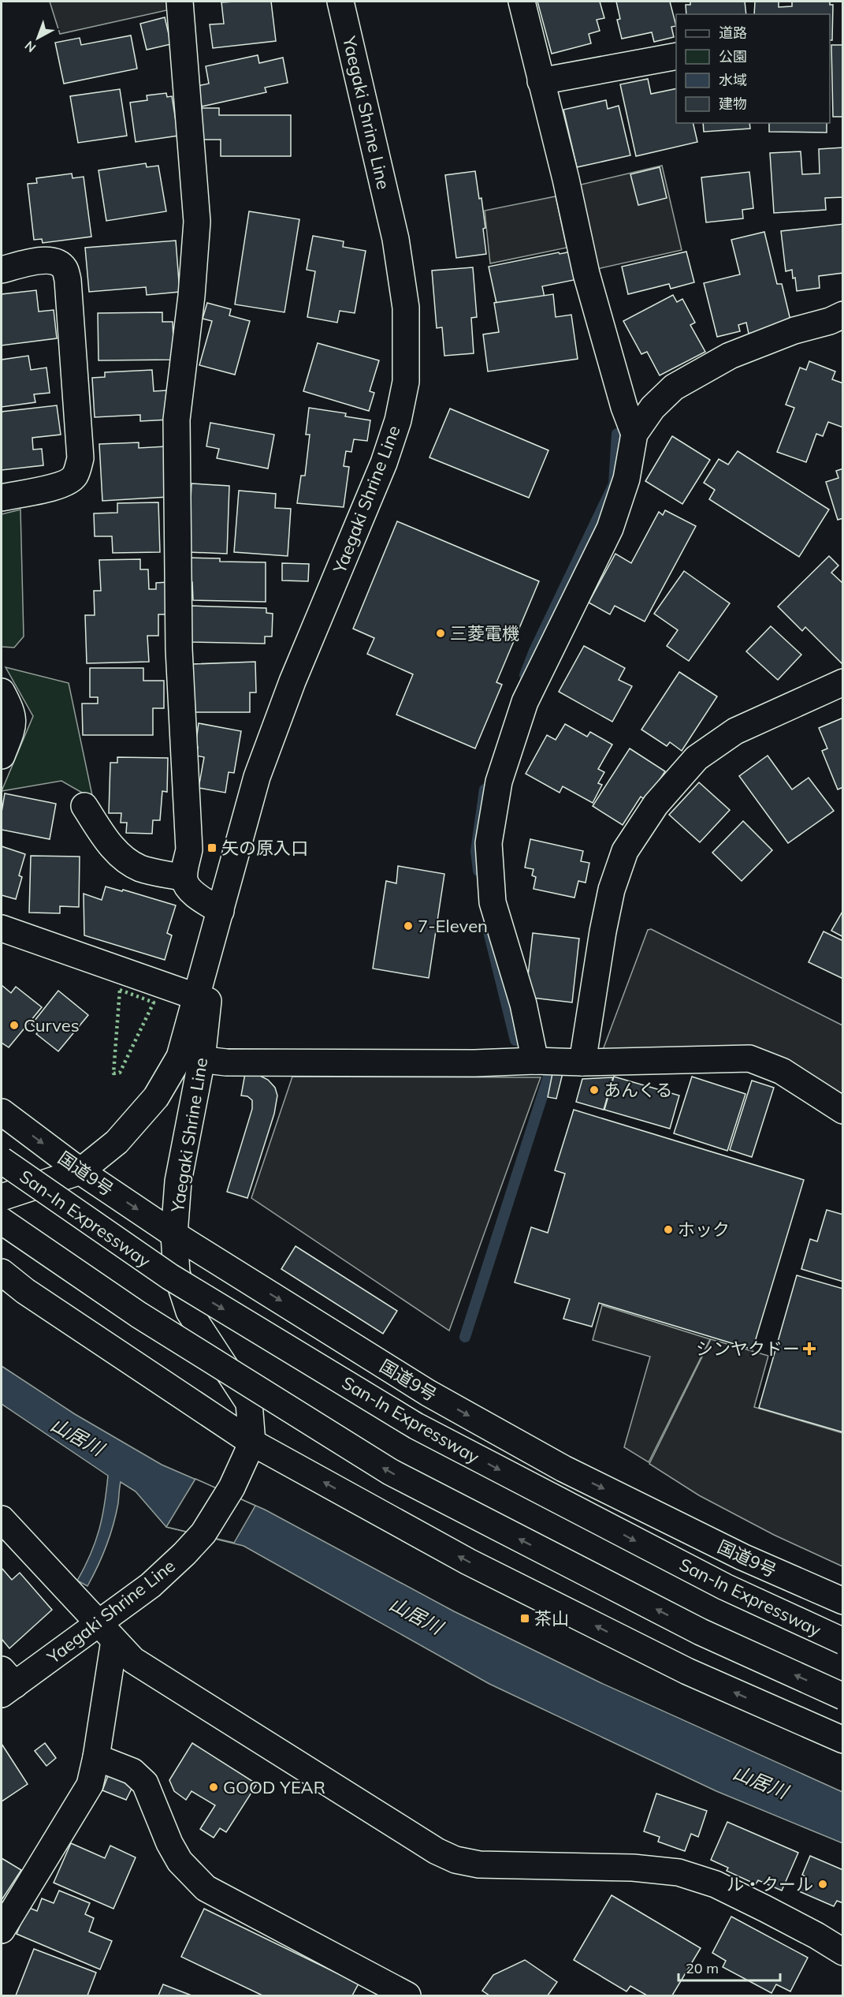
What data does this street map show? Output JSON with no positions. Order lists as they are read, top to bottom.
{
  "streets": {
    "main road": ["Yaegaki Shrine Line", "国道9号", "San-In Expressway"]
  },
  "crossings": [
    ["Yaegaki Shrine Line", "国道9号"]
  ],
  "water": ["山居川"],
  "places": {
    "other": [
      "三菱電機",
      "7-Eleven",
      "Curves",
      "あんくる",
      "ホック",
      "GOOD YEAR",
      "ル・クール"
    ],
    "transit": ["矢の原入口", "茶山"],
    "health": ["シンヤクドー"]
  },
  "legend": [
    "道路",
    "公園",
    "水域",
    "建物"
  ],
  "scale_bar": "20 m",
  "north": "bottom left"
}
